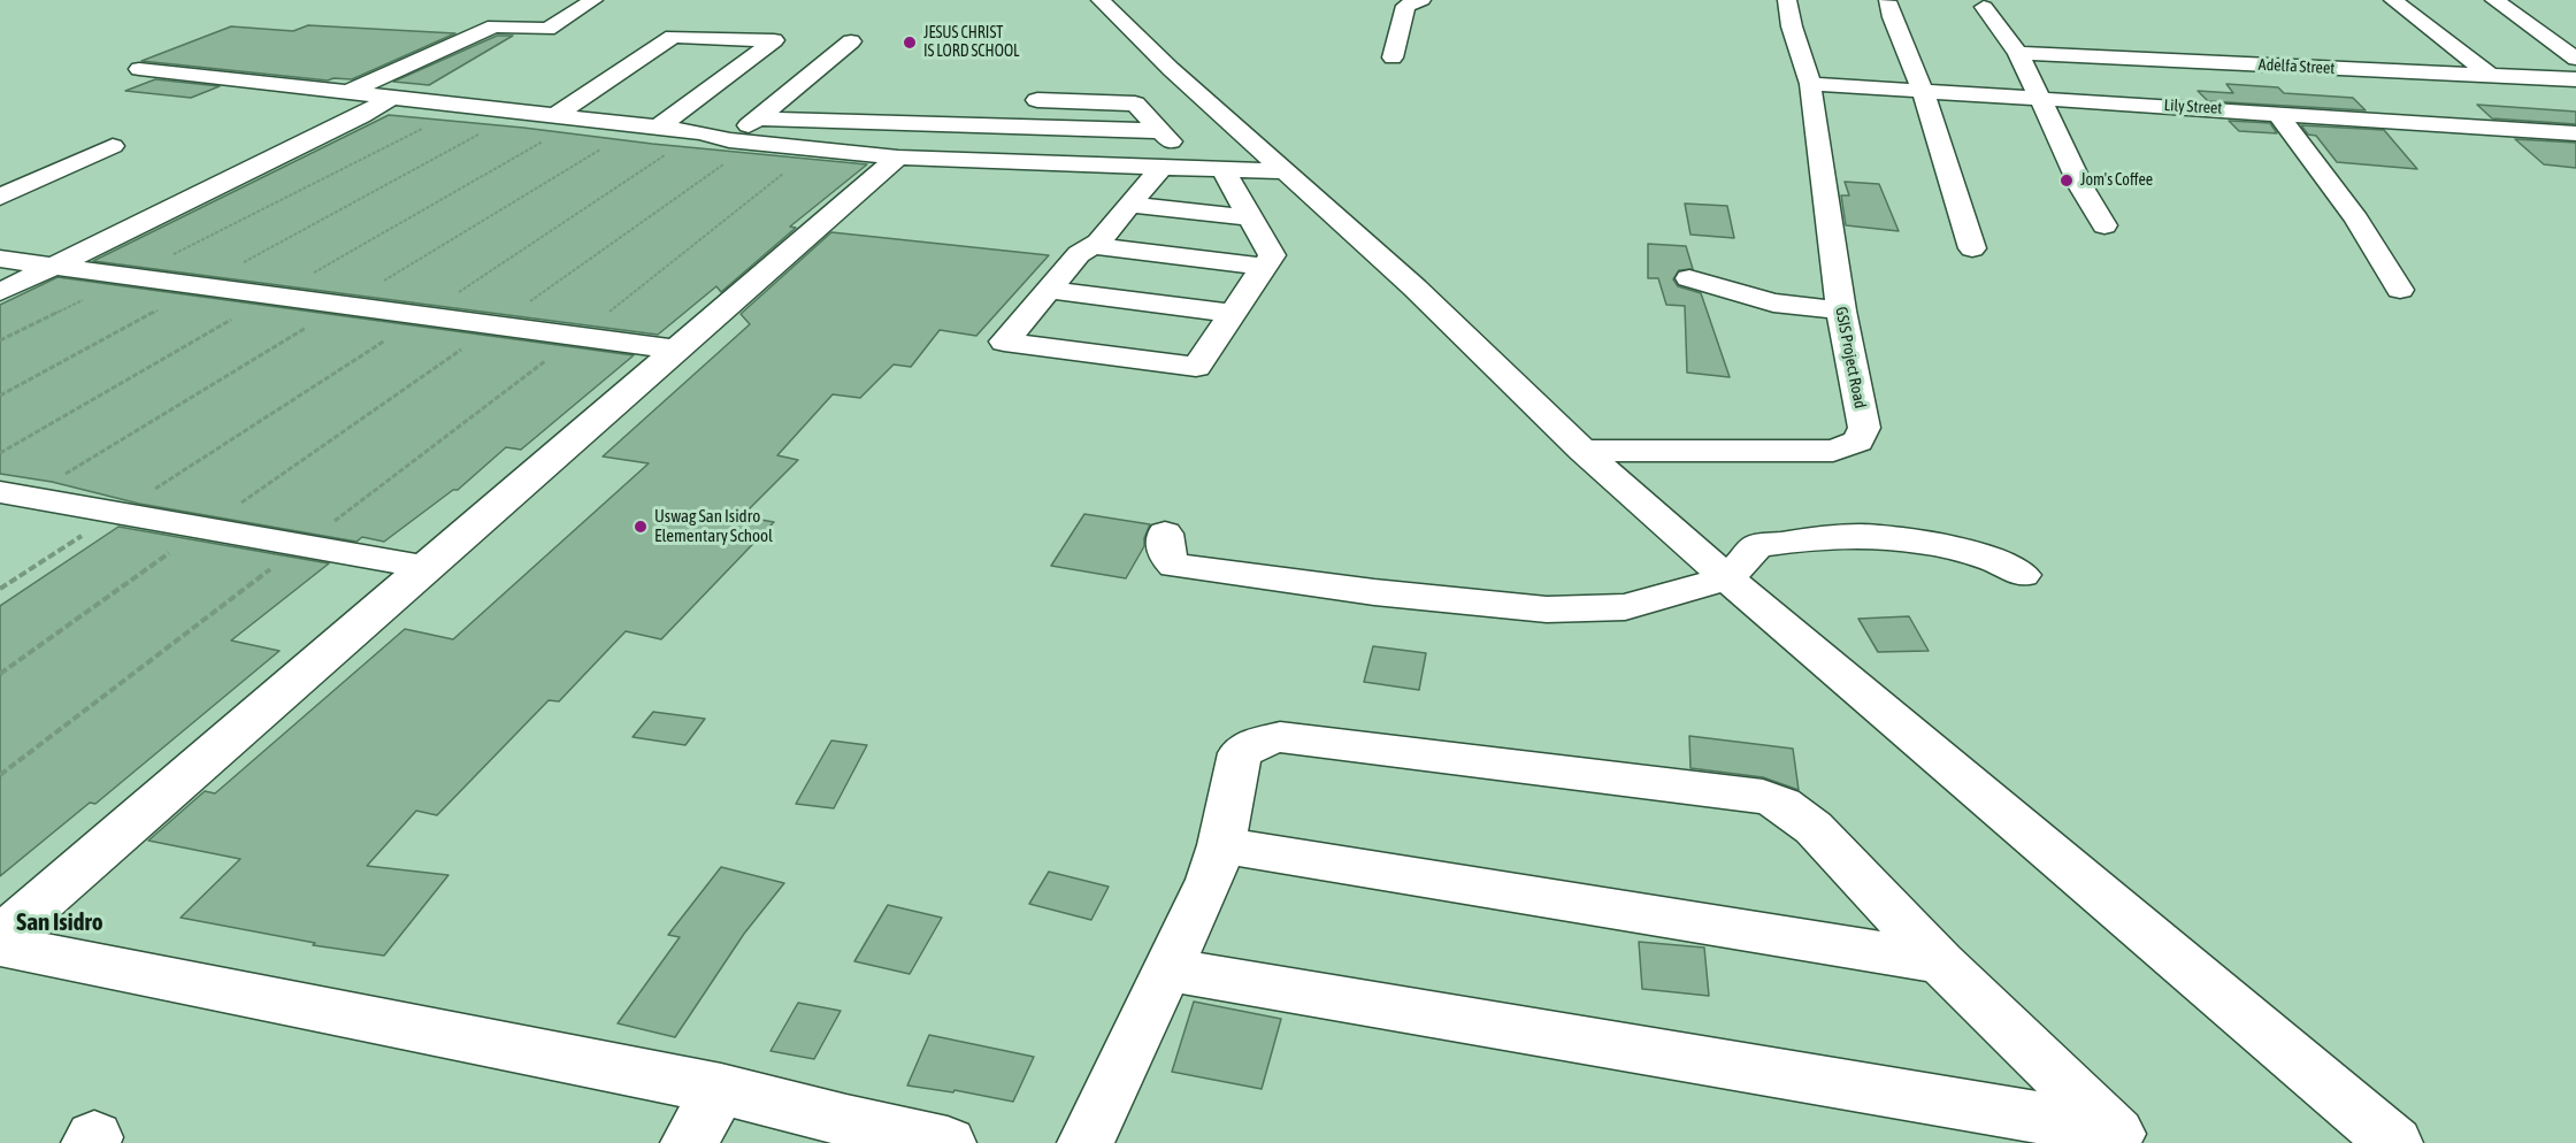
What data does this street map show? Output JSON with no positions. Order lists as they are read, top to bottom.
{
  "streets": {
    "street": ["Adelfa Street", "Lily Street", "GSIS Project Road"]
  },
  "crossings": [
    ["Lily Street", "GSIS Project Road"]
  ],
  "districts": ["San Isidro"],
  "places": ["JESUS CHRIST IS LORD SCHOOL", "Jom's Coffee", "Uswag San Isidro Elementary School"]
}
